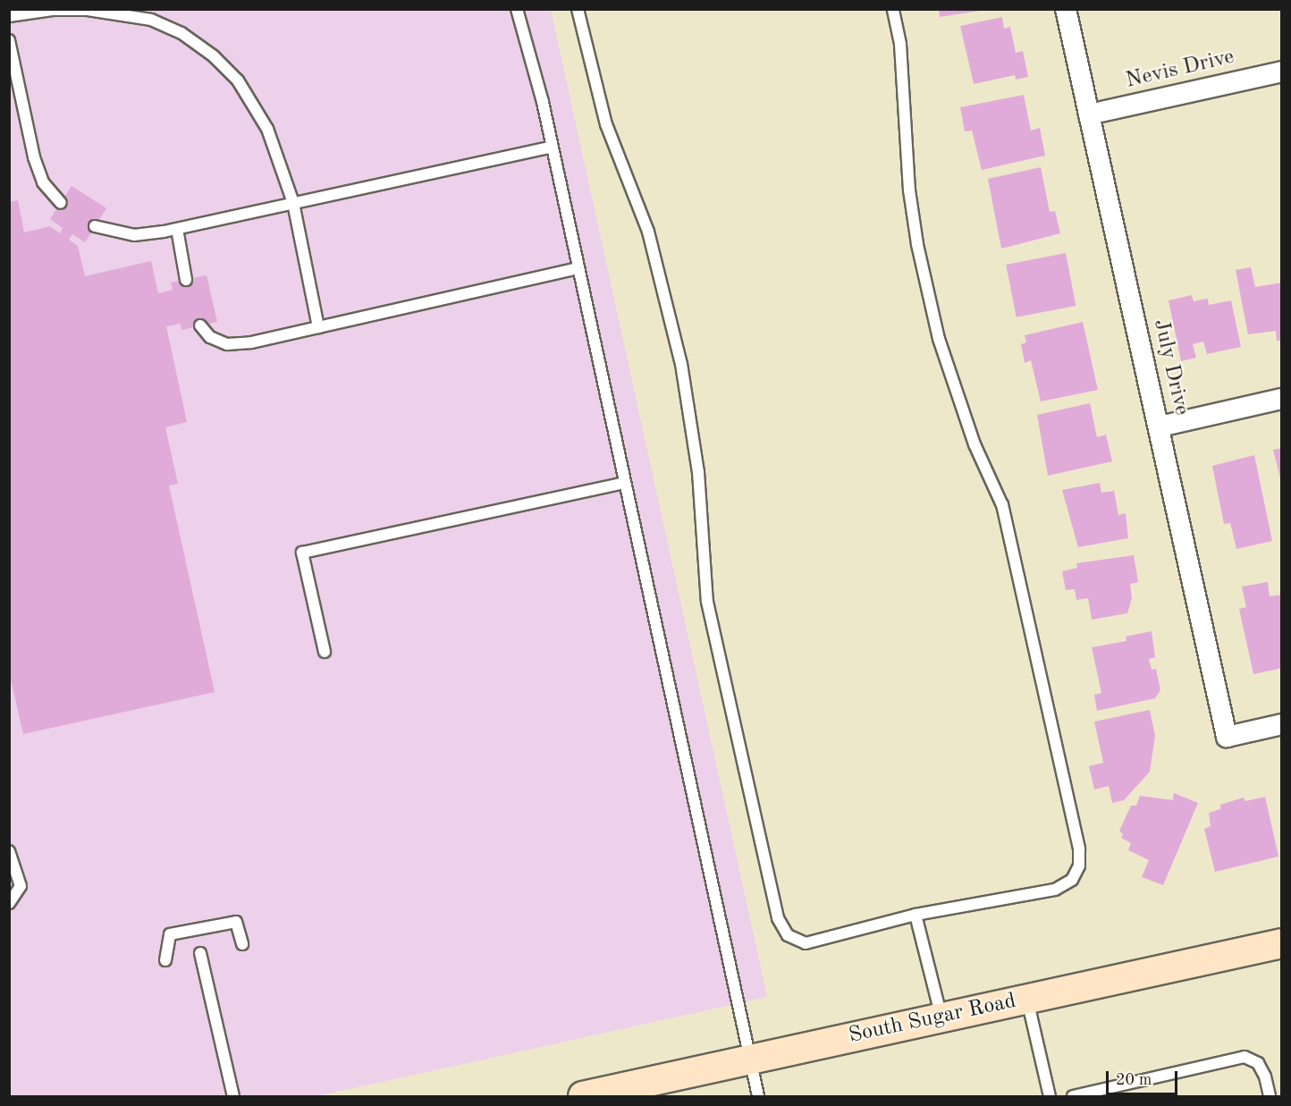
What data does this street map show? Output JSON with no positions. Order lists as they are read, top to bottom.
{
  "streets": {
    "main road": ["South Sugar Road"],
    "street": ["Nevis Drive", "July Drive"]
  },
  "crossings": [
    ["Nevis Drive", "July Drive"]
  ],
  "scale_bar": "20 m"
}
